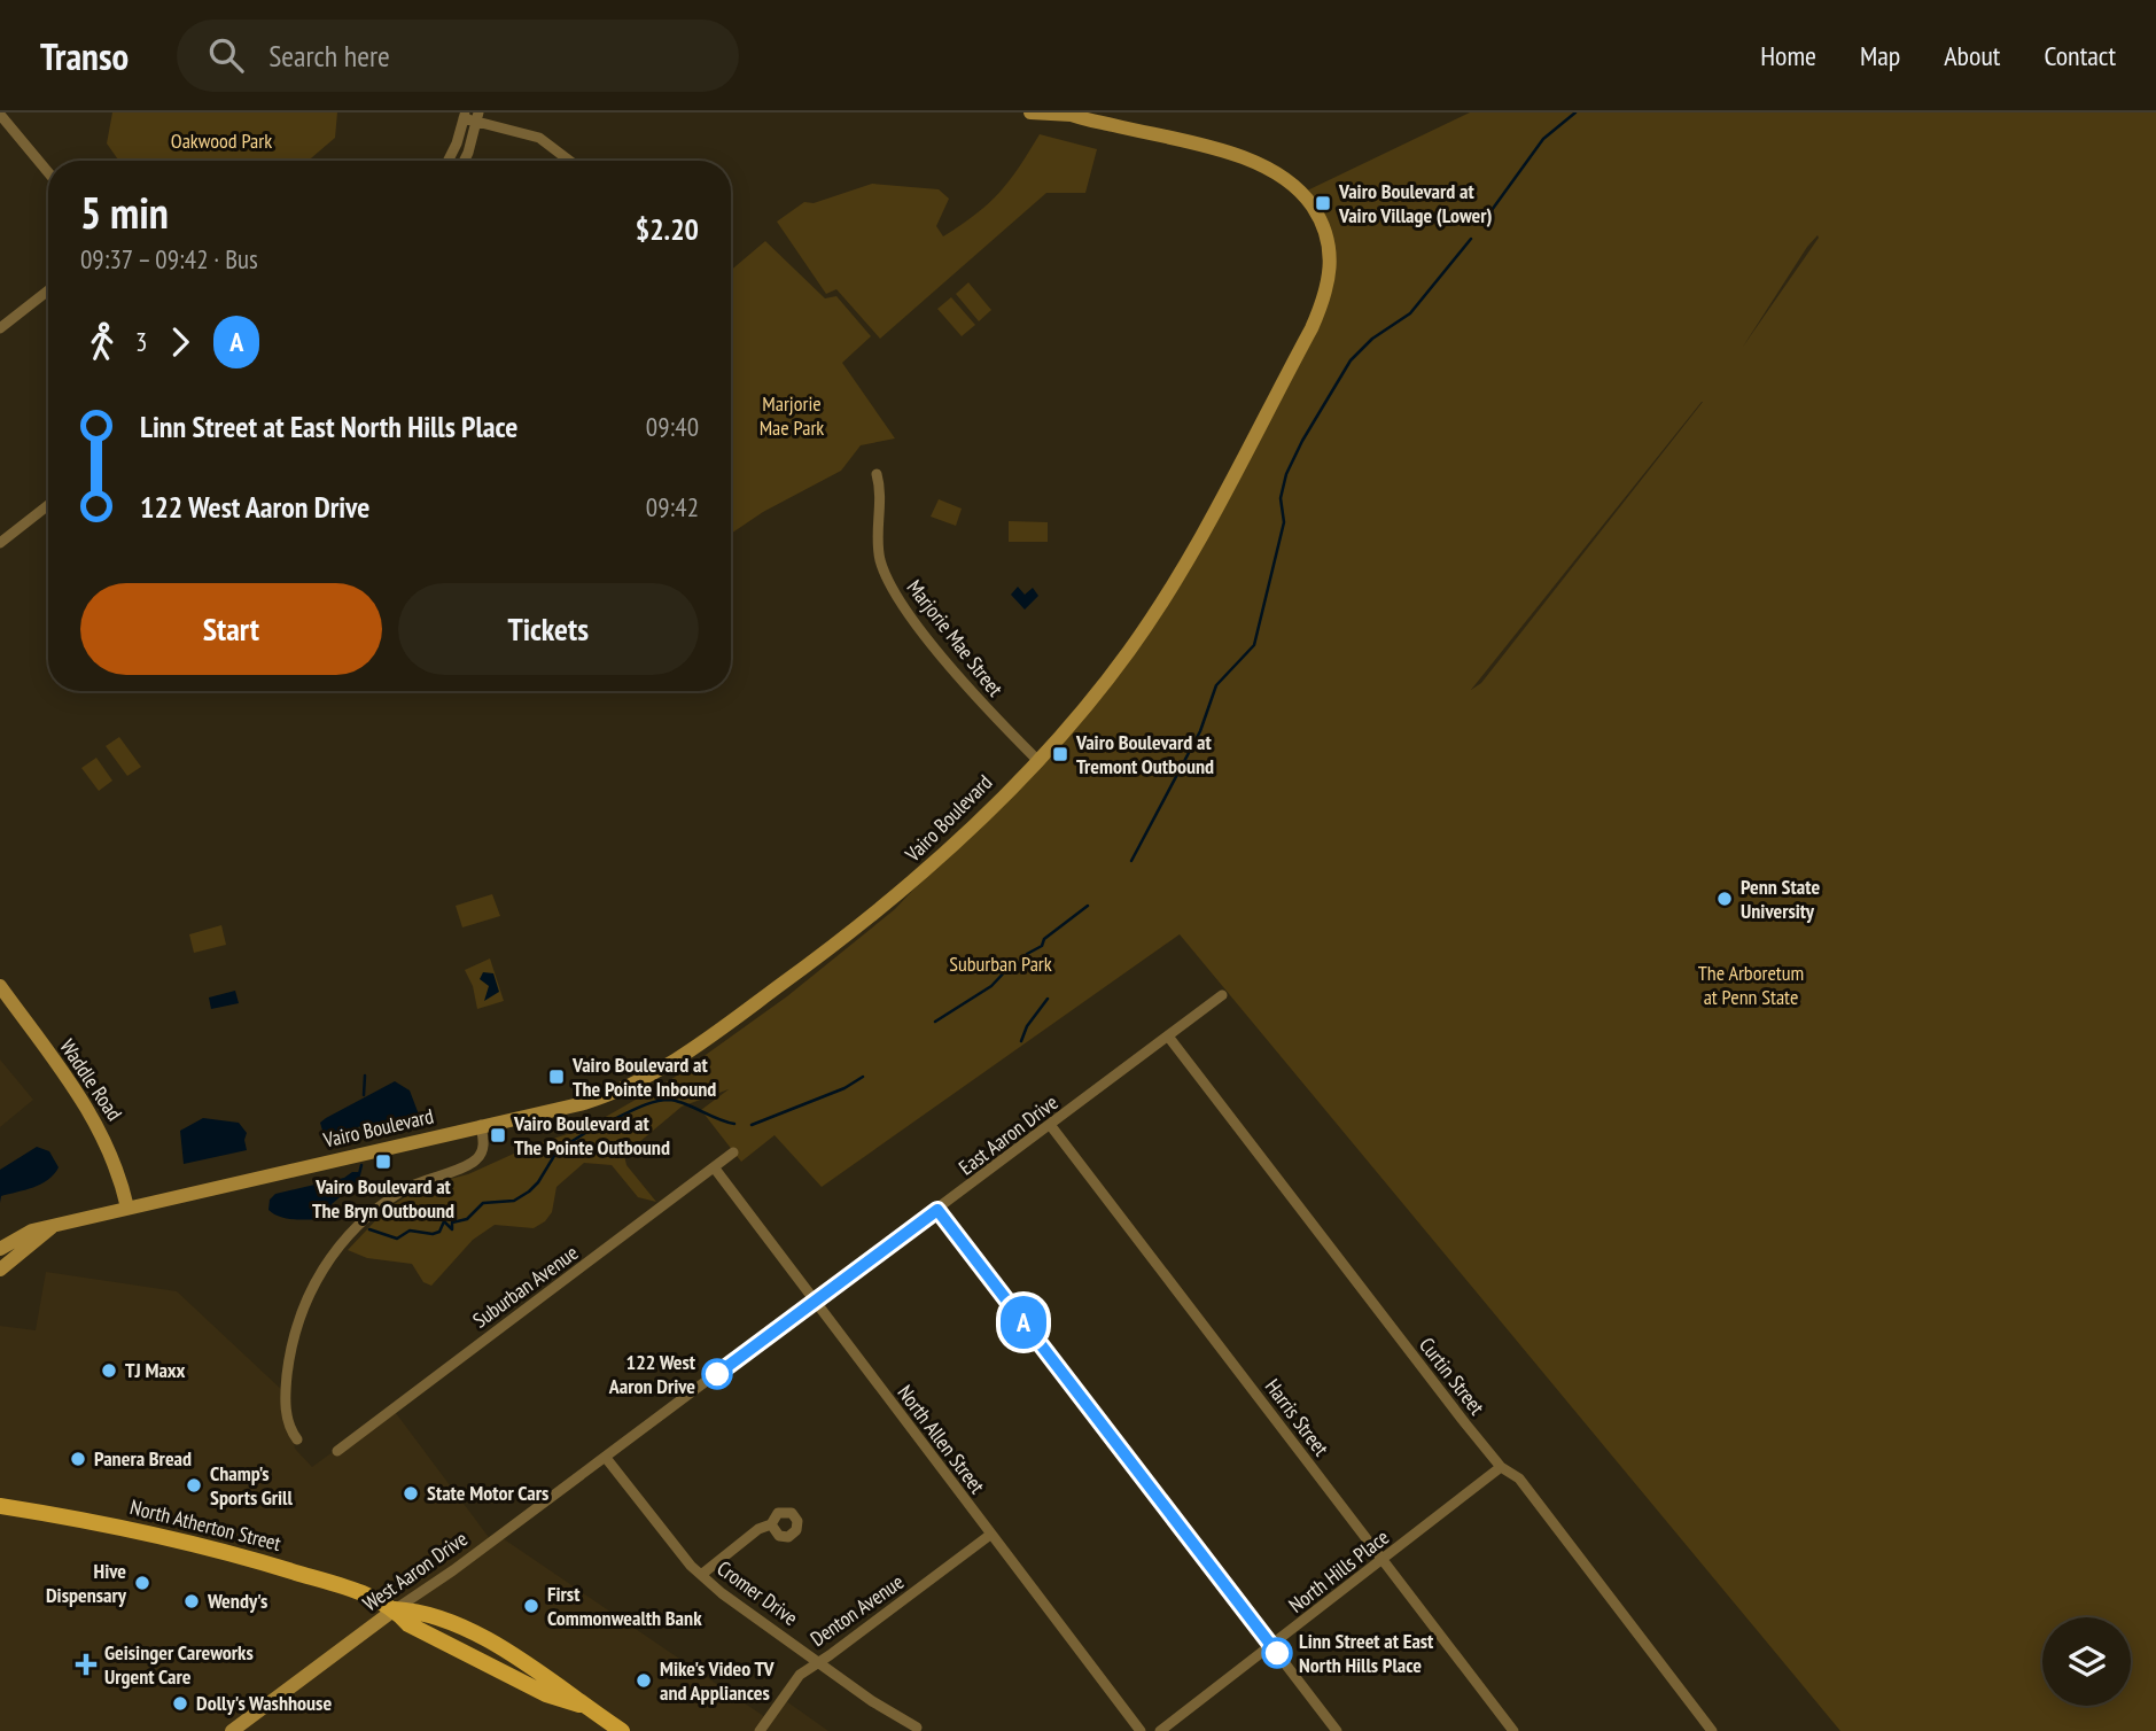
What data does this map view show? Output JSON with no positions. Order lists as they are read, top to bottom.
{
  "streets": {
    "main road": ["North Atherton Street"],
    "street": [
      "Marjorie Mae Street",
      "Vairo Boulevard",
      "Waddle Road",
      "East Aaron Drive",
      "Suburban Avenue",
      "Curtin Street",
      "Harris Street",
      "North Allen Street",
      "West Aaron Drive",
      "North Hills Place",
      "Cromer Drive",
      "Denton Avenue"
    ]
  },
  "crossings": [
    ["Marjorie Mae Street", "Vairo Boulevard"],
    ["Vairo Boulevard", "Waddle Road"],
    ["East Aaron Drive", "Curtin Street"],
    ["East Aaron Drive", "Harris Street"],
    ["East Aaron Drive", "North Allen Street"],
    ["East Aaron Drive", "West Aaron Drive"],
    ["Suburban Avenue", "North Allen Street"],
    ["Curtin Street", "North Hills Place"],
    ["Harris Street", "North Hills Place"],
    ["North Allen Street", "West Aaron Drive"],
    ["North Allen Street", "Denton Avenue"],
    ["North Atherton Street", "West Aaron Drive"],
    ["West Aaron Drive", "Cromer Drive"],
    ["Cromer Drive", "Denton Avenue"]
  ],
  "parks": [
    "Oakwood Park",
    "Marjorie Mae Park",
    "Suburban Park",
    "The Arboretum at Penn State"
  ],
  "places": {
    "transit": [
      "Vairo Boulevard at Vairo Village (Lower)",
      "Vairo Boulevard at Tremont Outbound",
      "Vairo Boulevard at The Pointe Inbound",
      "Vairo Boulevard at The Pointe Outbound",
      "Vairo Boulevard at The Bryn Outbound"
    ],
    "other": [
      "Penn State University",
      "TJ Maxx",
      "122 West Aaron Drive",
      "Panera Bread",
      "Champ's Sports Grill",
      "State Motor Cars",
      "Hive Dispensary",
      "Wendy's",
      "First Commonwealth Bank",
      "Linn Street at East North Hills Place",
      "Mike's Video TV and Appliances",
      "Dolly's Washhouse"
    ],
    "health": ["Geisinger Careworks Urgent Care"]
  },
  "lines": ["bus line A"],
  "page": {
    "header": "Transo",
    "search": "Search here",
    "nav": [
      "Home",
      "Map",
      "About",
      "Contact"
    ],
    "on_map": "A",
    "heading": ["5 min", "09:37 – 09:42 · Bus", "$2.20"],
    "legs": ["3", "A"],
    "list": [
      {
        "name": "Linn Street at East North Hills Place",
        "value": "09:40"
      },
      {
        "name": "122 West Aaron Drive",
        "value": "09:42"
      }
    ],
    "buttons": ["Start", "Tickets"]
  }
}
